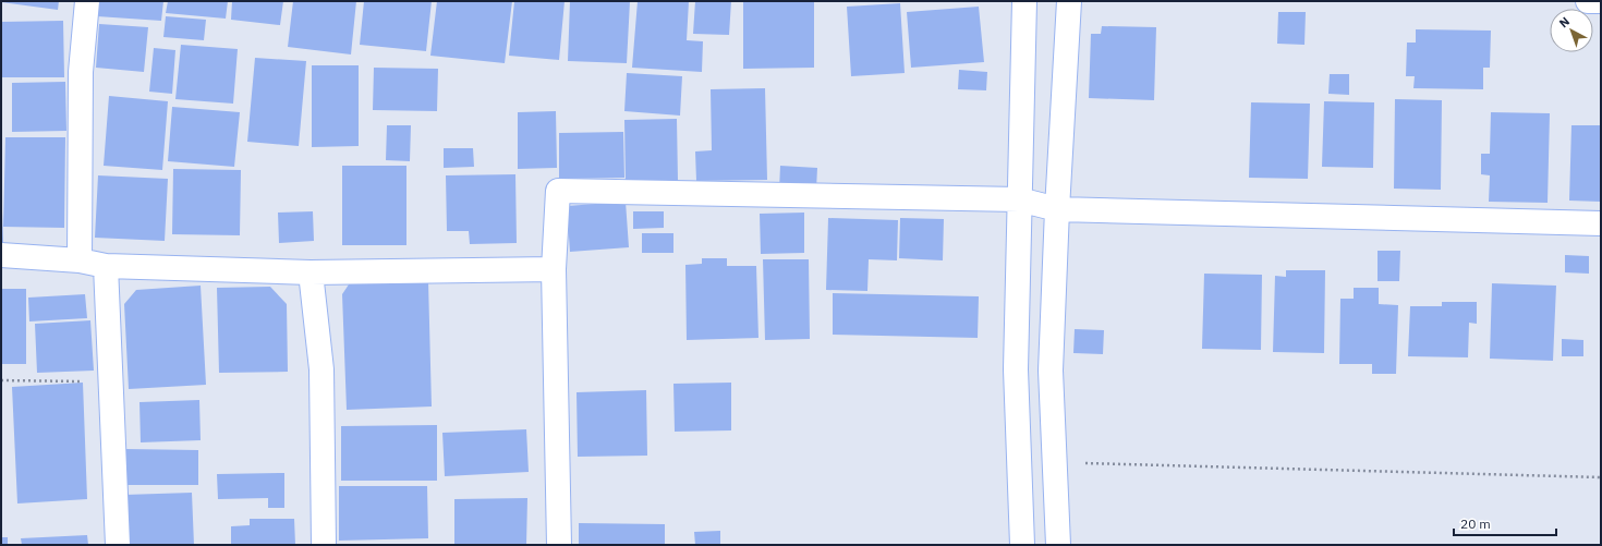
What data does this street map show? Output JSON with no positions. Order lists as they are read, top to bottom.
{
  "scale_bar": "20 m",
  "north": "top left"
}
